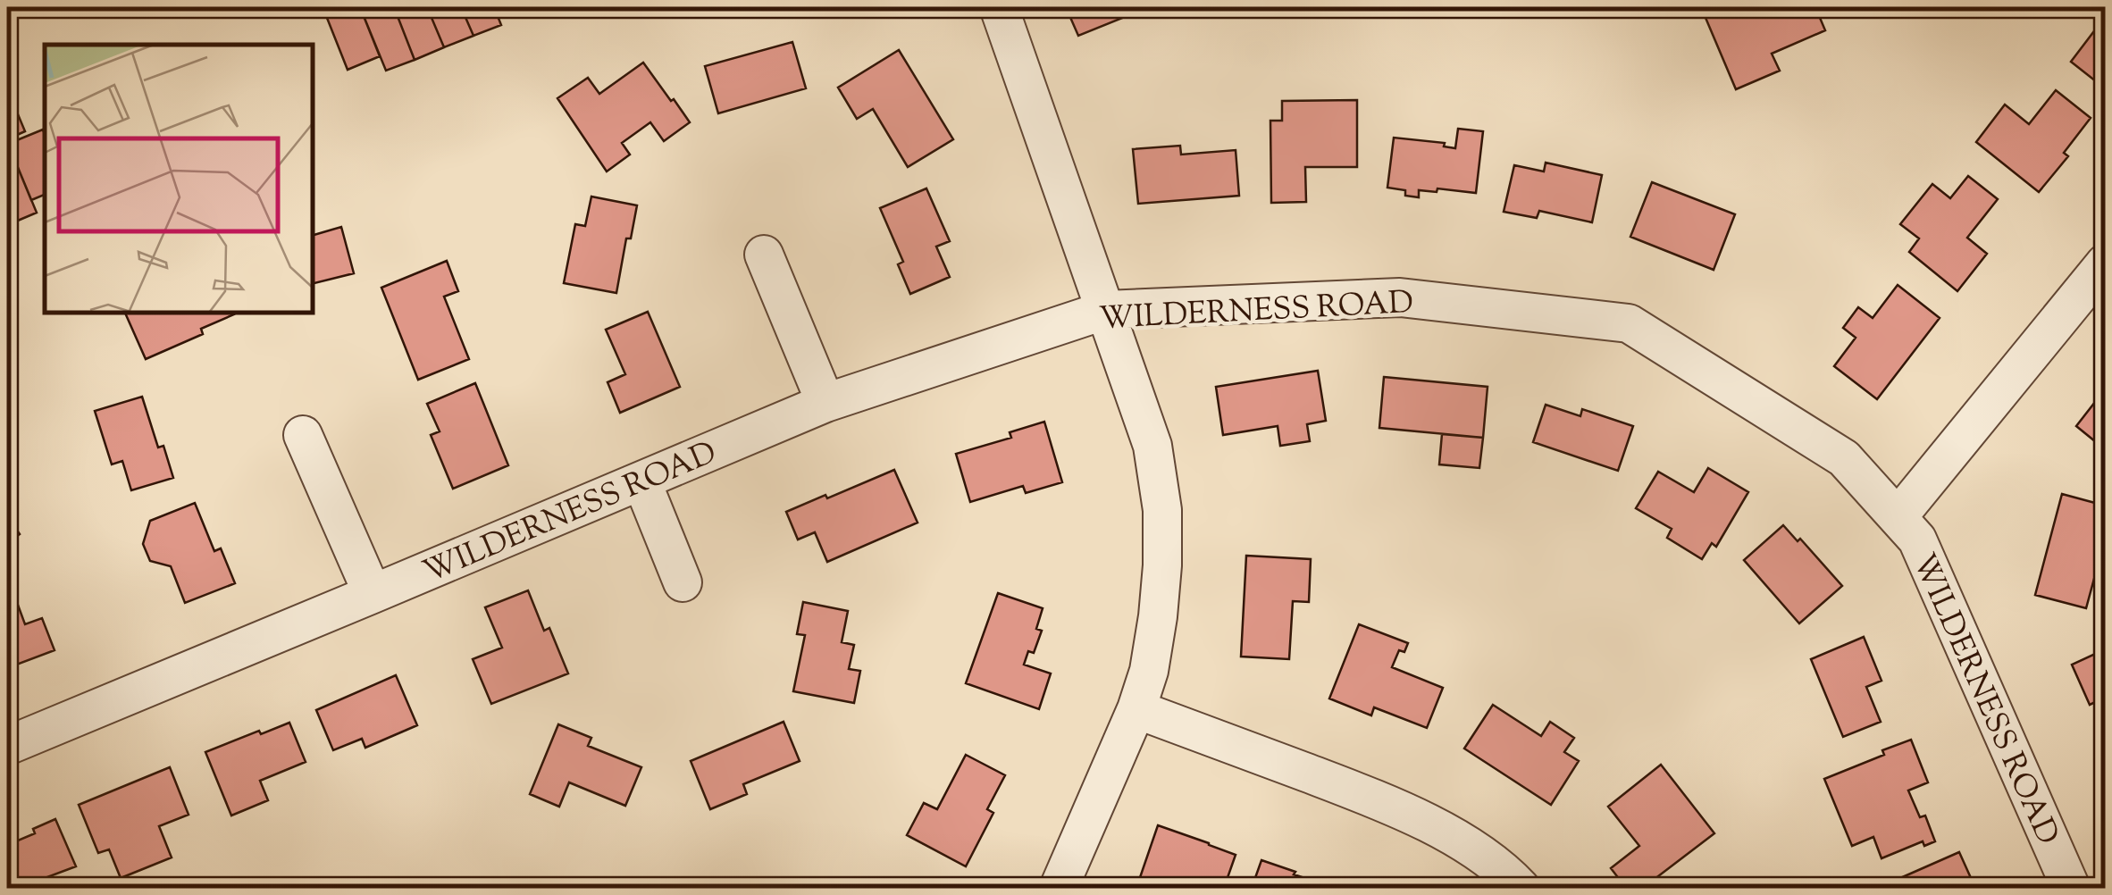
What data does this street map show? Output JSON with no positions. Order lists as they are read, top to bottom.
{
  "streets": {
    "street": ["WILDERNESS ROAD"]
  }
}
